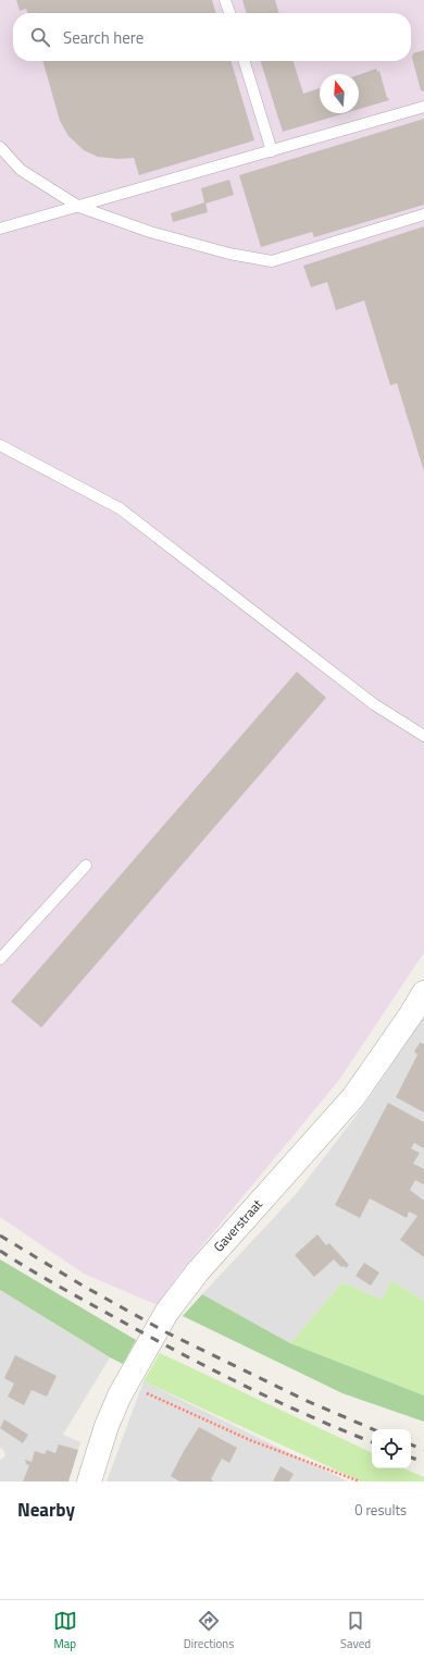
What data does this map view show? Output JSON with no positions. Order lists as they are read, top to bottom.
{
  "streets": {
    "street": ["Gaverstraat"]
  },
  "north": "top",
  "page": {
    "search": "Search here",
    "heading": ["Nearby", "0 results"],
    "nav": ["Map", "Directions", "Saved"]
  }
}
